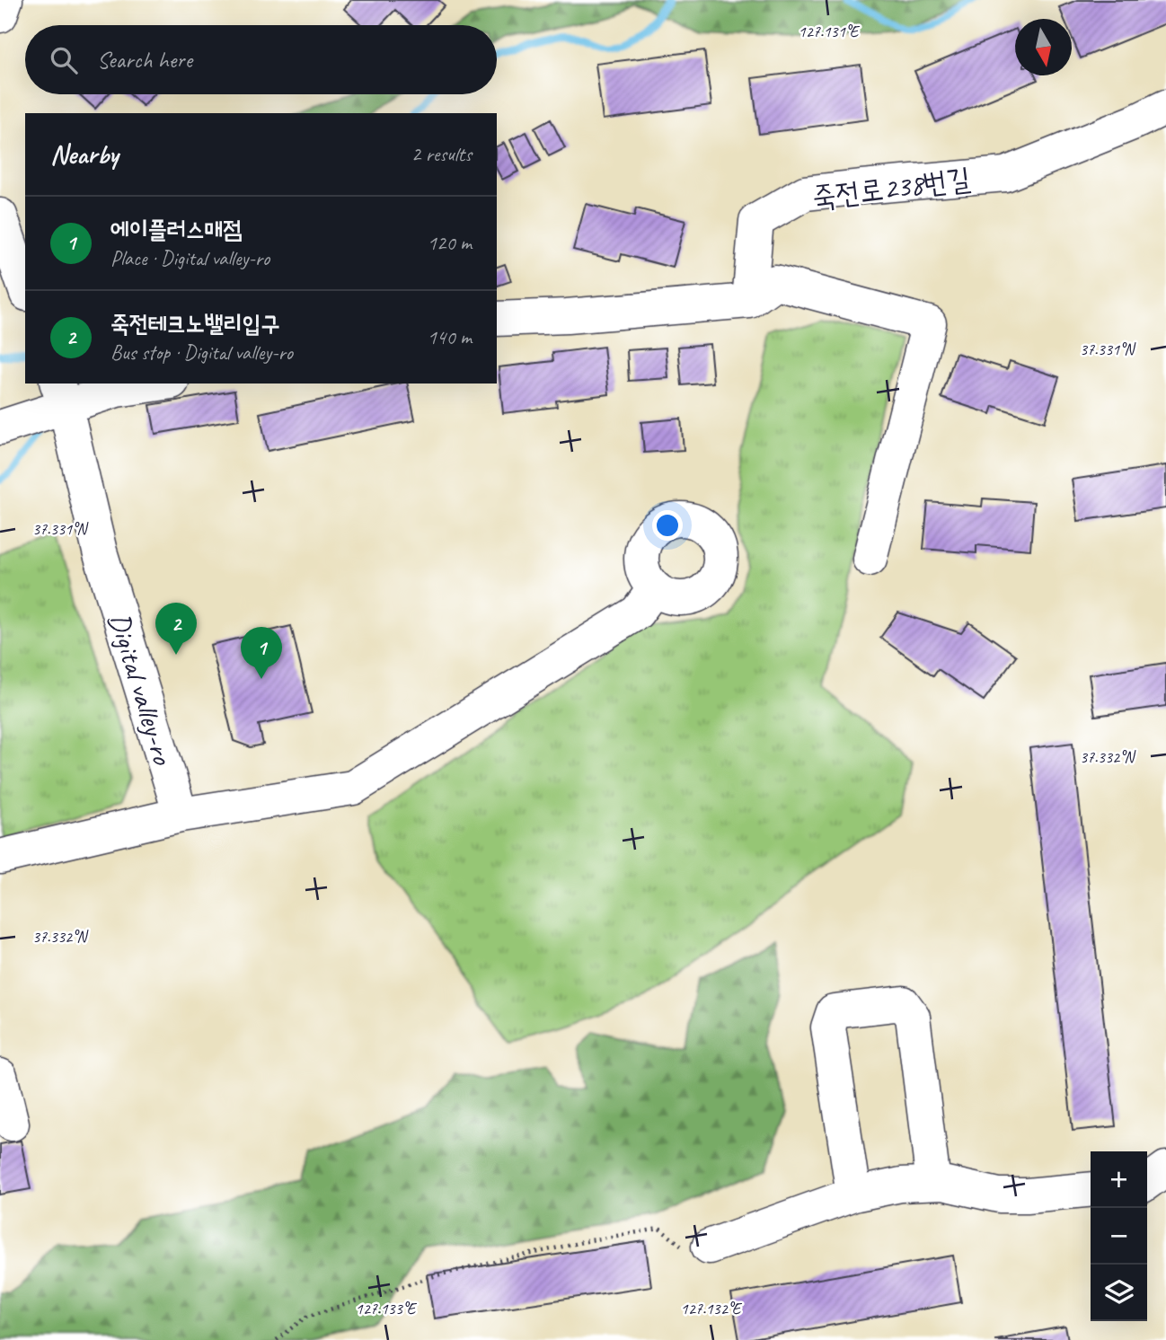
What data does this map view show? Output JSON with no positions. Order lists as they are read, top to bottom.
{
  "streets": {
    "street": ["죽전로238번길", "Digital valley-ro"]
  },
  "north": "bottom",
  "page": {
    "search": "Search here",
    "heading": ["Nearby", "2 results"],
    "list": [
      {
        "mark": "1",
        "name": "에이플러스매점",
        "note": "Place · Digital valley-ro",
        "value": "120 m"
      },
      {
        "mark": "2",
        "name": "죽전테크노밸리입구",
        "note": "Bus stop · Digital valley-ro",
        "value": "140 m"
      }
    ],
    "pins": ["2", "1"],
    "map_buttons": ["+", "−"]
  },
  "coordinates": [
    "127.131°E",
    "37.331°N",
    "37.332°N",
    "127.133°E",
    "127.132°E"
  ]
}
